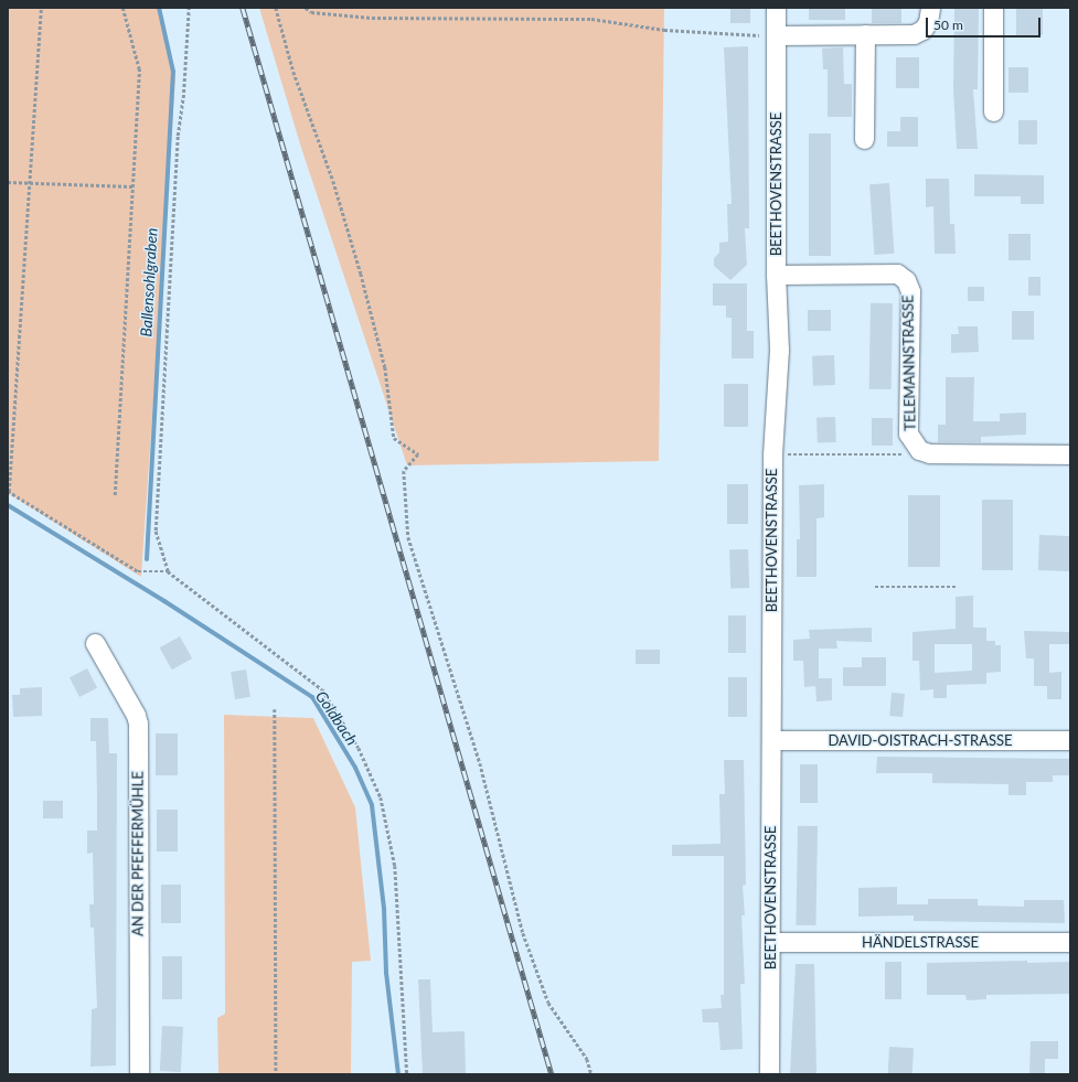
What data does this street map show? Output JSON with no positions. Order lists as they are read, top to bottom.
{
  "streets": {
    "street": [
      "BEETHOVENSTRASSE",
      "TELEMANNSTRASSE",
      "DAVID-OISTRACH-STRASSE",
      "AN DER PFEFFERMÜHLE",
      "HÄNDELSTRASSE"
    ]
  },
  "crossings": [
    ["BEETHOVENSTRASSE", "TELEMANNSTRASSE"],
    ["BEETHOVENSTRASSE", "DAVID-OISTRACH-STRASSE"],
    ["BEETHOVENSTRASSE", "HÄNDELSTRASSE"]
  ],
  "water": ["Ballensohlgraben", "Goldbach"],
  "scale_bar": "50 m"
}
